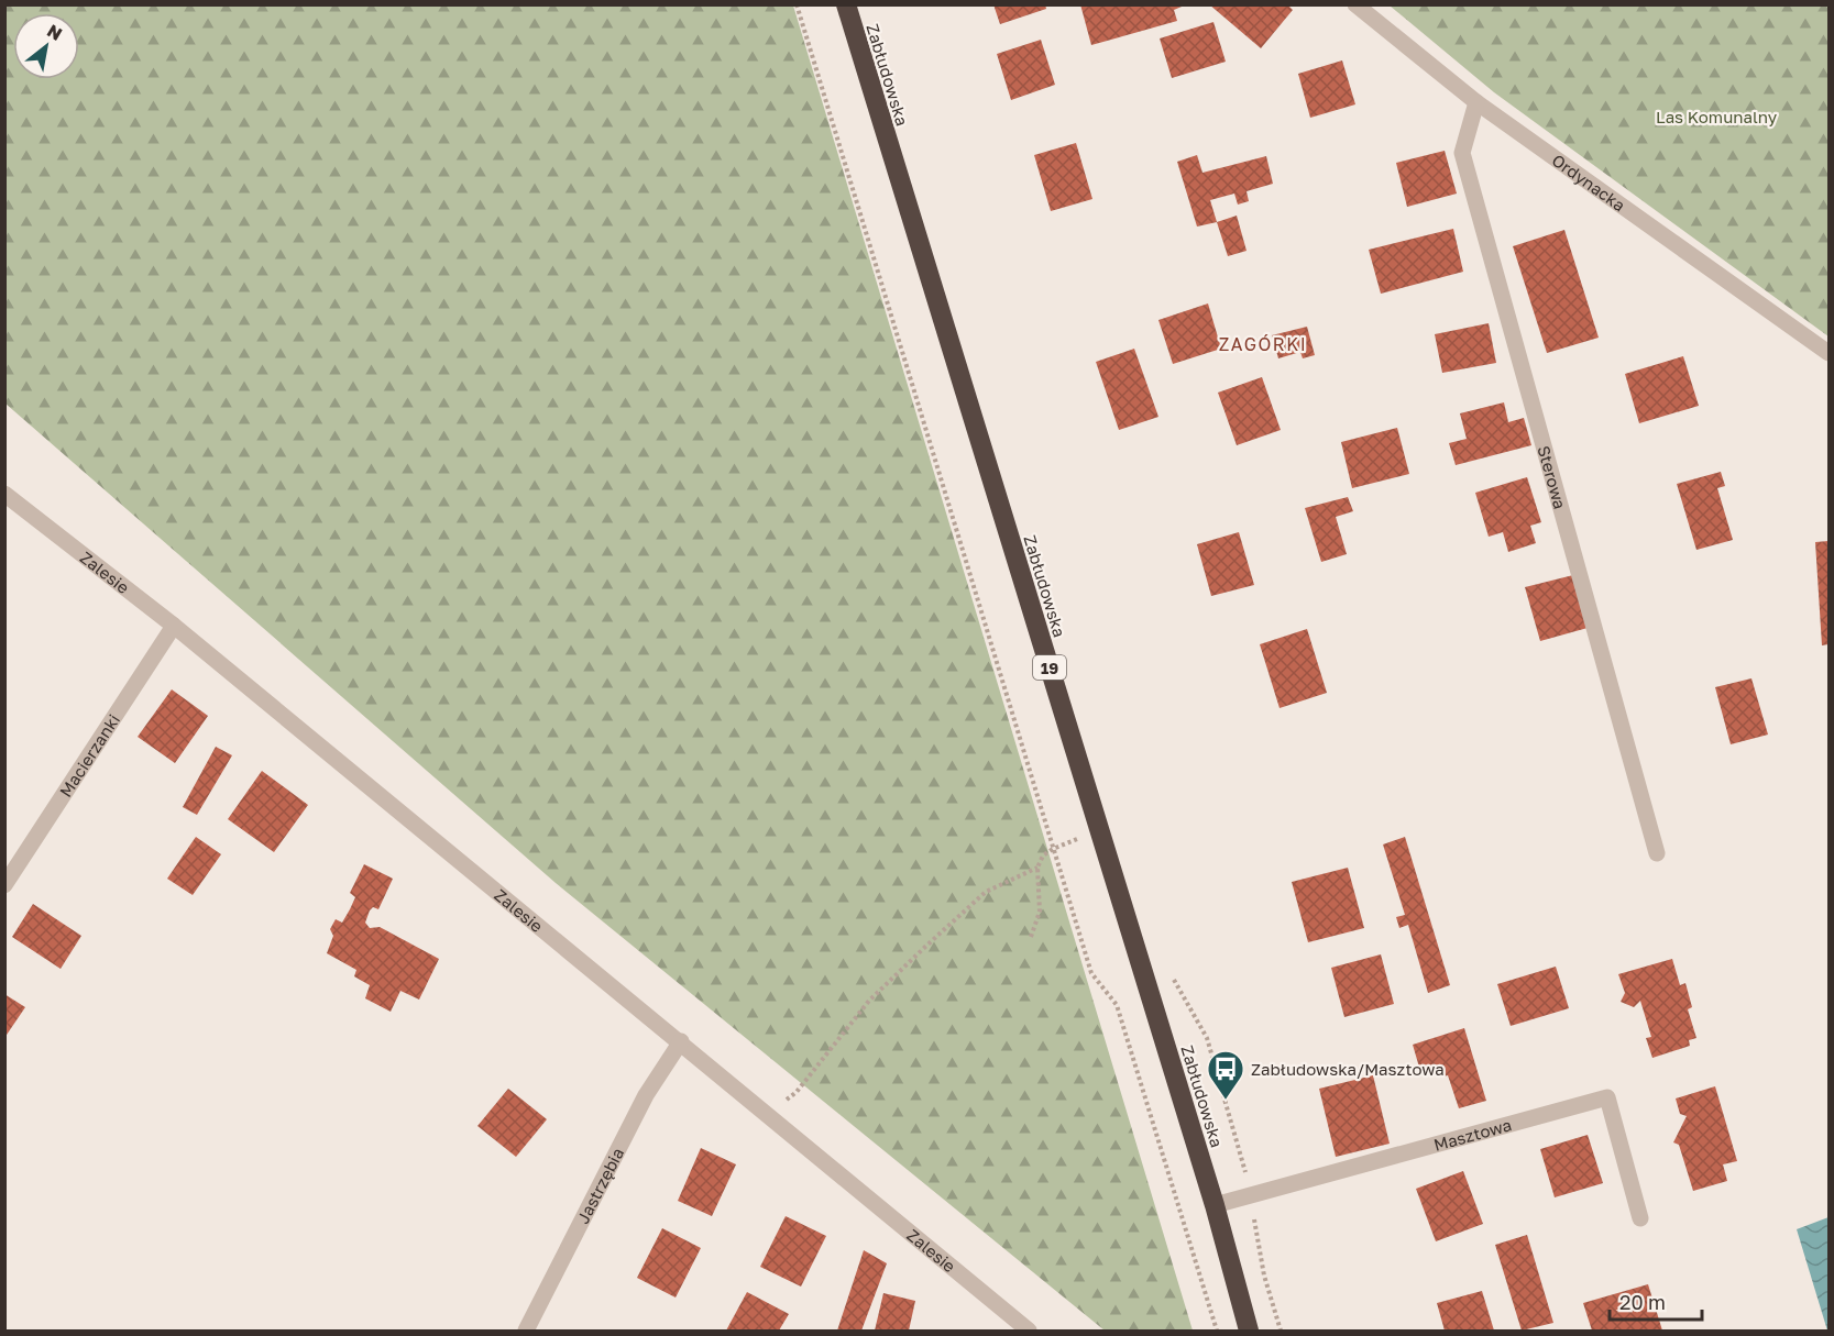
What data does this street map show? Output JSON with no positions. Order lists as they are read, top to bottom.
{
  "streets": {
    "highway": ["Zabłudowska", "19"],
    "street": [
      "Ordynacka",
      "Sterowa",
      "Zalesie",
      "Macierzanki",
      "Masztowa",
      "Jastrzębia"
    ]
  },
  "crossings": [
    ["Zabłudowska", "Masztowa"],
    ["Ordynacka", "Sterowa"],
    ["Zalesie", "Macierzanki"],
    ["Zalesie", "Jastrzębia"]
  ],
  "districts": ["ZAGÓRKI"],
  "parks": ["Las Komunalny"],
  "places": {
    "bus stop": ["Zabłudowska/Masztowa"]
  },
  "scale_bar": "20 m",
  "north": "top right"
}
